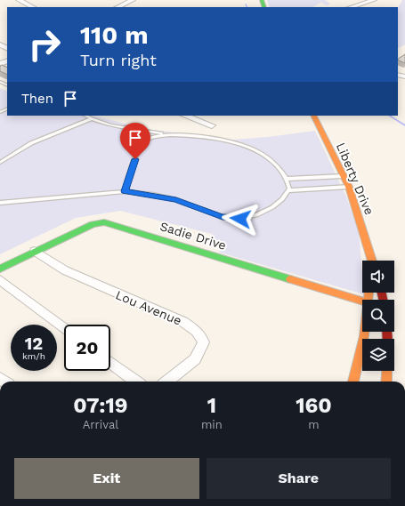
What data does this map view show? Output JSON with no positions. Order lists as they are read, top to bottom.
{
  "streets": {
    "main road": ["Liberty Drive", "Sadie Drive"],
    "street": ["Lou Avenue"]
  },
  "crossings": [
    ["Sadie Drive", "Lou Avenue"]
  ],
  "page": {
    "turn": ["110 m", "Turn right"],
    "then": "Then",
    "speed": "12 km/h",
    "limit": "20",
    "eta": [
      "07:19",
      "Arrival",
      "1",
      "min",
      "160",
      "m"
    ],
    "buttons": ["Exit", "Share"]
  }
}
